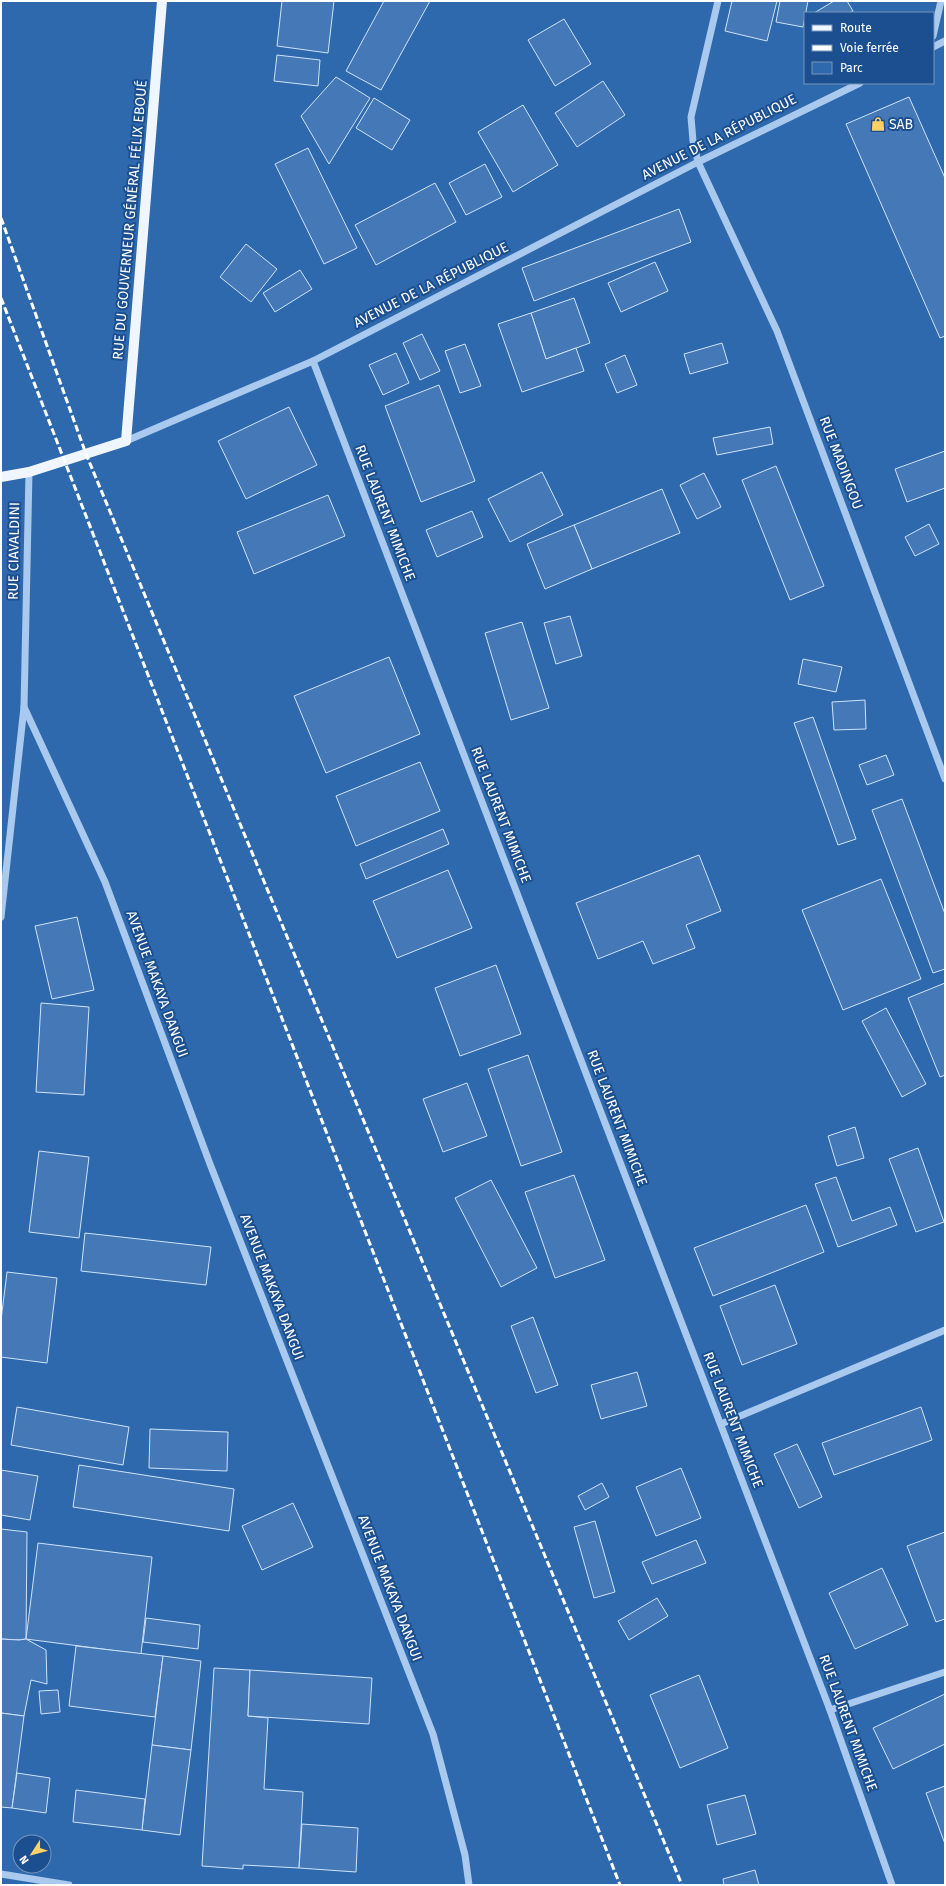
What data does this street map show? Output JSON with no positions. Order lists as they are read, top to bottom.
{
  "streets": {
    "main road": ["AVENUE DE LA RÉPUBLIQUE", "RUE DU GOUVERNEUR GÉNÉRAL FÉLIX EBOUÉ"],
    "street": [
      "RUE MADINGOU",
      "RUE LAURENT MIMICHE",
      "RUE CIAVALDINI",
      "AVENUE MAKAYA DANGUI"
    ]
  },
  "crossings": [
    ["AVENUE DE LA RÉPUBLIQUE", "RUE DU GOUVERNEUR GÉNÉRAL FÉLIX EBOUÉ"],
    ["AVENUE DE LA RÉPUBLIQUE", "RUE MADINGOU"],
    ["AVENUE DE LA RÉPUBLIQUE", "RUE LAURENT MIMICHE"],
    ["AVENUE DE LA RÉPUBLIQUE", "RUE CIAVALDINI"],
    ["RUE CIAVALDINI", "AVENUE MAKAYA DANGUI"]
  ],
  "places": {
    "shop": ["SAB"]
  },
  "legend": ["Route", "Voie ferrée", "Parc"],
  "north": "bottom left"
}
